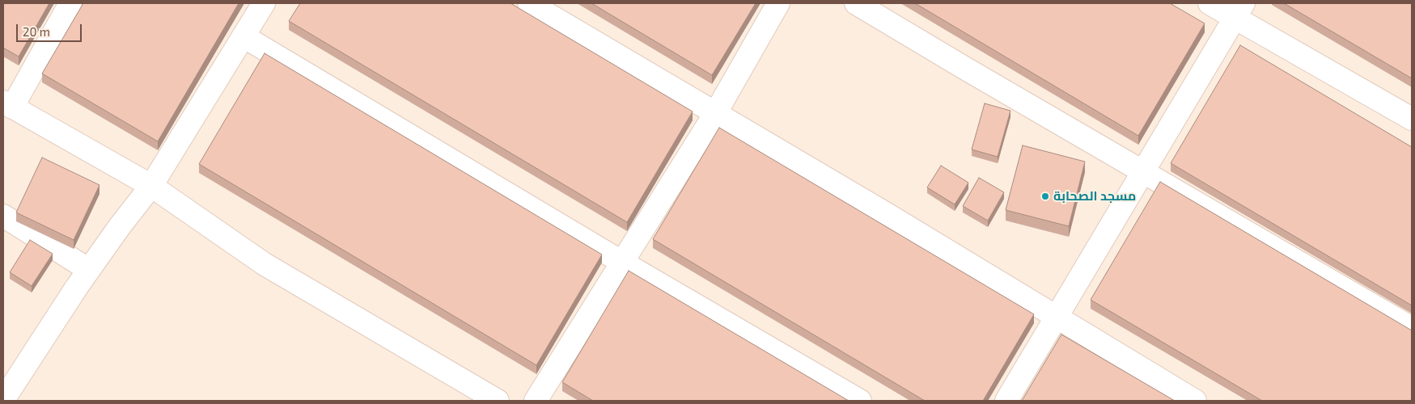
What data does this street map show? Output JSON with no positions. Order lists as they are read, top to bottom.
{
  "places": ["مسجد الصحابة"],
  "scale_bar": "20 m"
}
